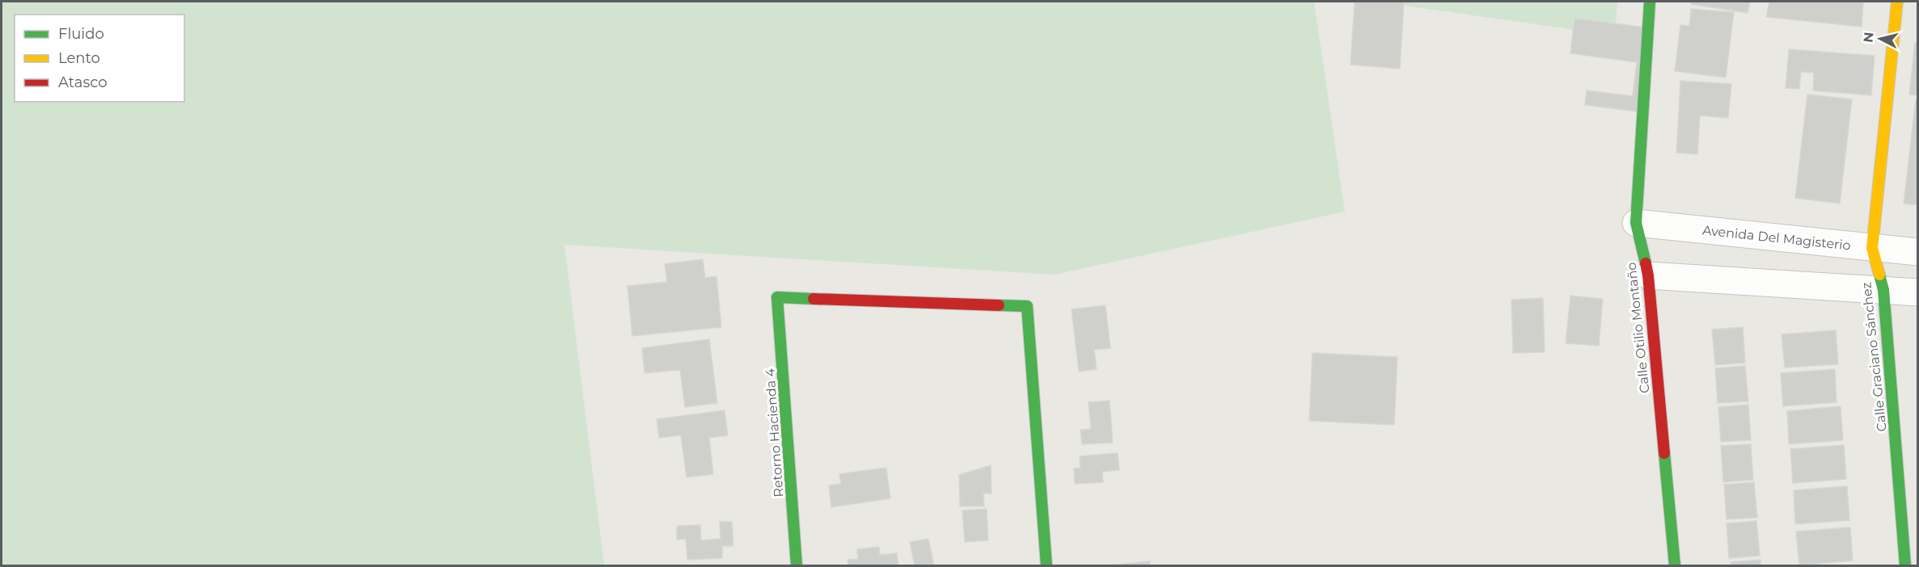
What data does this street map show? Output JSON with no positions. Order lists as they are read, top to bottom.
{
  "streets": {
    "street": [
      "Avenida Del Magisterio",
      "Calle Otilio Montaño",
      "Calle Graciano Sánchez",
      "Retorno Hacienda 4"
    ]
  },
  "crossings": [
    ["Avenida Del Magisterio", "Calle Otilio Montaño"],
    ["Avenida Del Magisterio", "Calle Graciano Sánchez"]
  ],
  "legend": ["Fluido", "Lento", "Atasco"],
  "north": "left"
}
